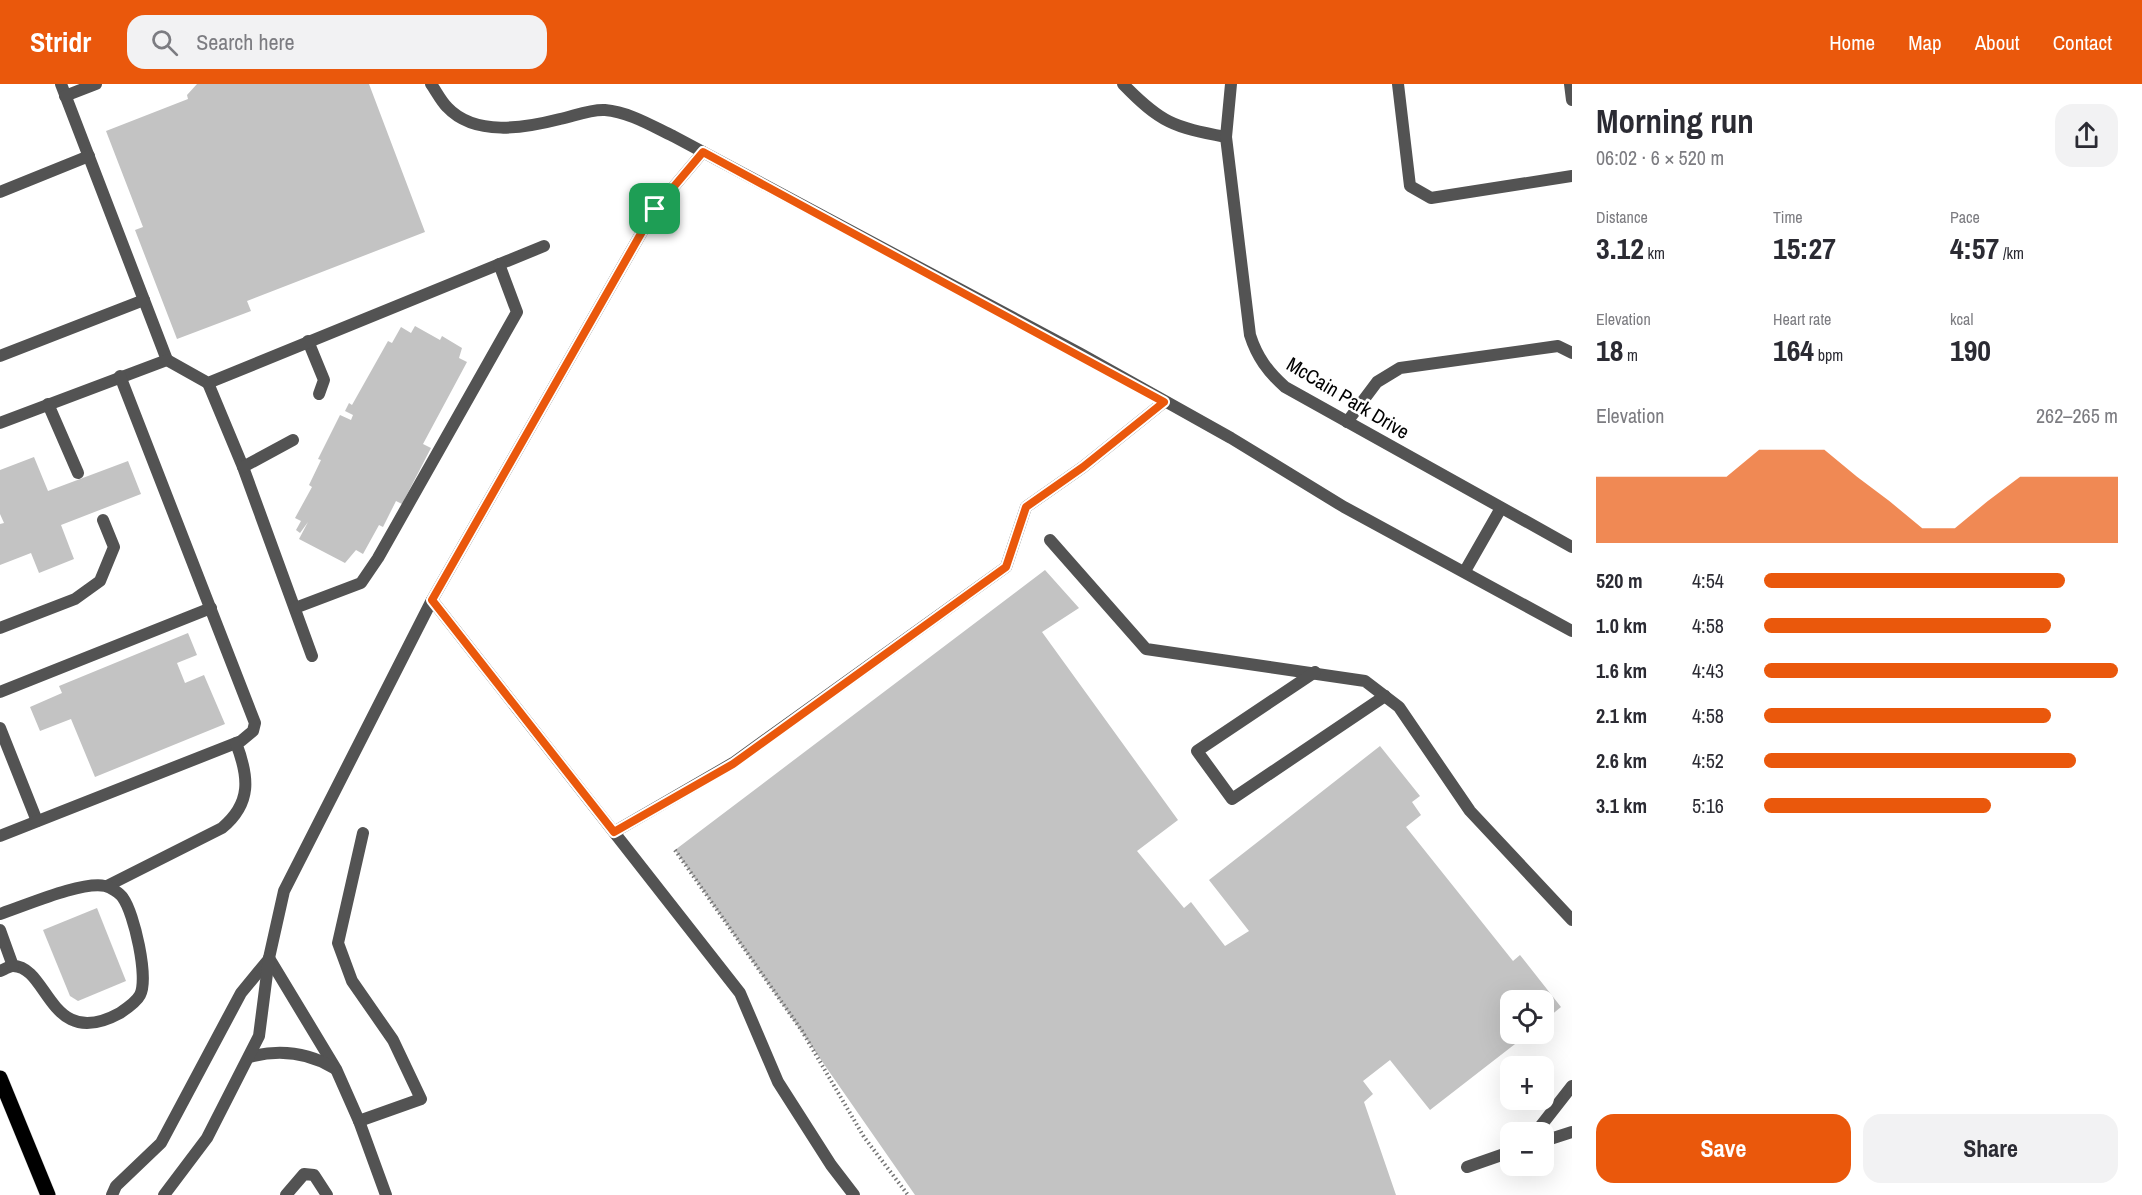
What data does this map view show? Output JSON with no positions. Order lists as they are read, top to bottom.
{
  "streets": {
    "street": ["McCain Park Drive"]
  },
  "page": {
    "header": "Stridr",
    "search": "Search here",
    "nav": [
      "Home",
      "Map",
      "About",
      "Contact"
    ],
    "heading": ["Morning run", "06:02 · 6 × 520 m"],
    "stats": [
      ["Distance", "3.12 km"],
      ["Time", "15:27"],
      ["Pace", "4:57 /km"],
      ["Elevation", "18 m"],
      ["Heart rate", "164 bpm"],
      ["kcal", "190"]
    ],
    "chart": ["Elevation", "262–265 m"],
    "list": [
      {
        "name": "520 m",
        "note": "4:54"
      },
      {
        "name": "1.0 km",
        "note": "4:58"
      },
      {
        "name": "1.6 km",
        "note": "4:43"
      },
      {
        "name": "2.1 km",
        "note": "4:58"
      },
      {
        "name": "2.6 km",
        "note": "4:52"
      },
      {
        "name": "3.1 km",
        "note": "5:16"
      }
    ],
    "map_buttons": ["+", "−"],
    "buttons": ["Save", "Share"]
  }
}
